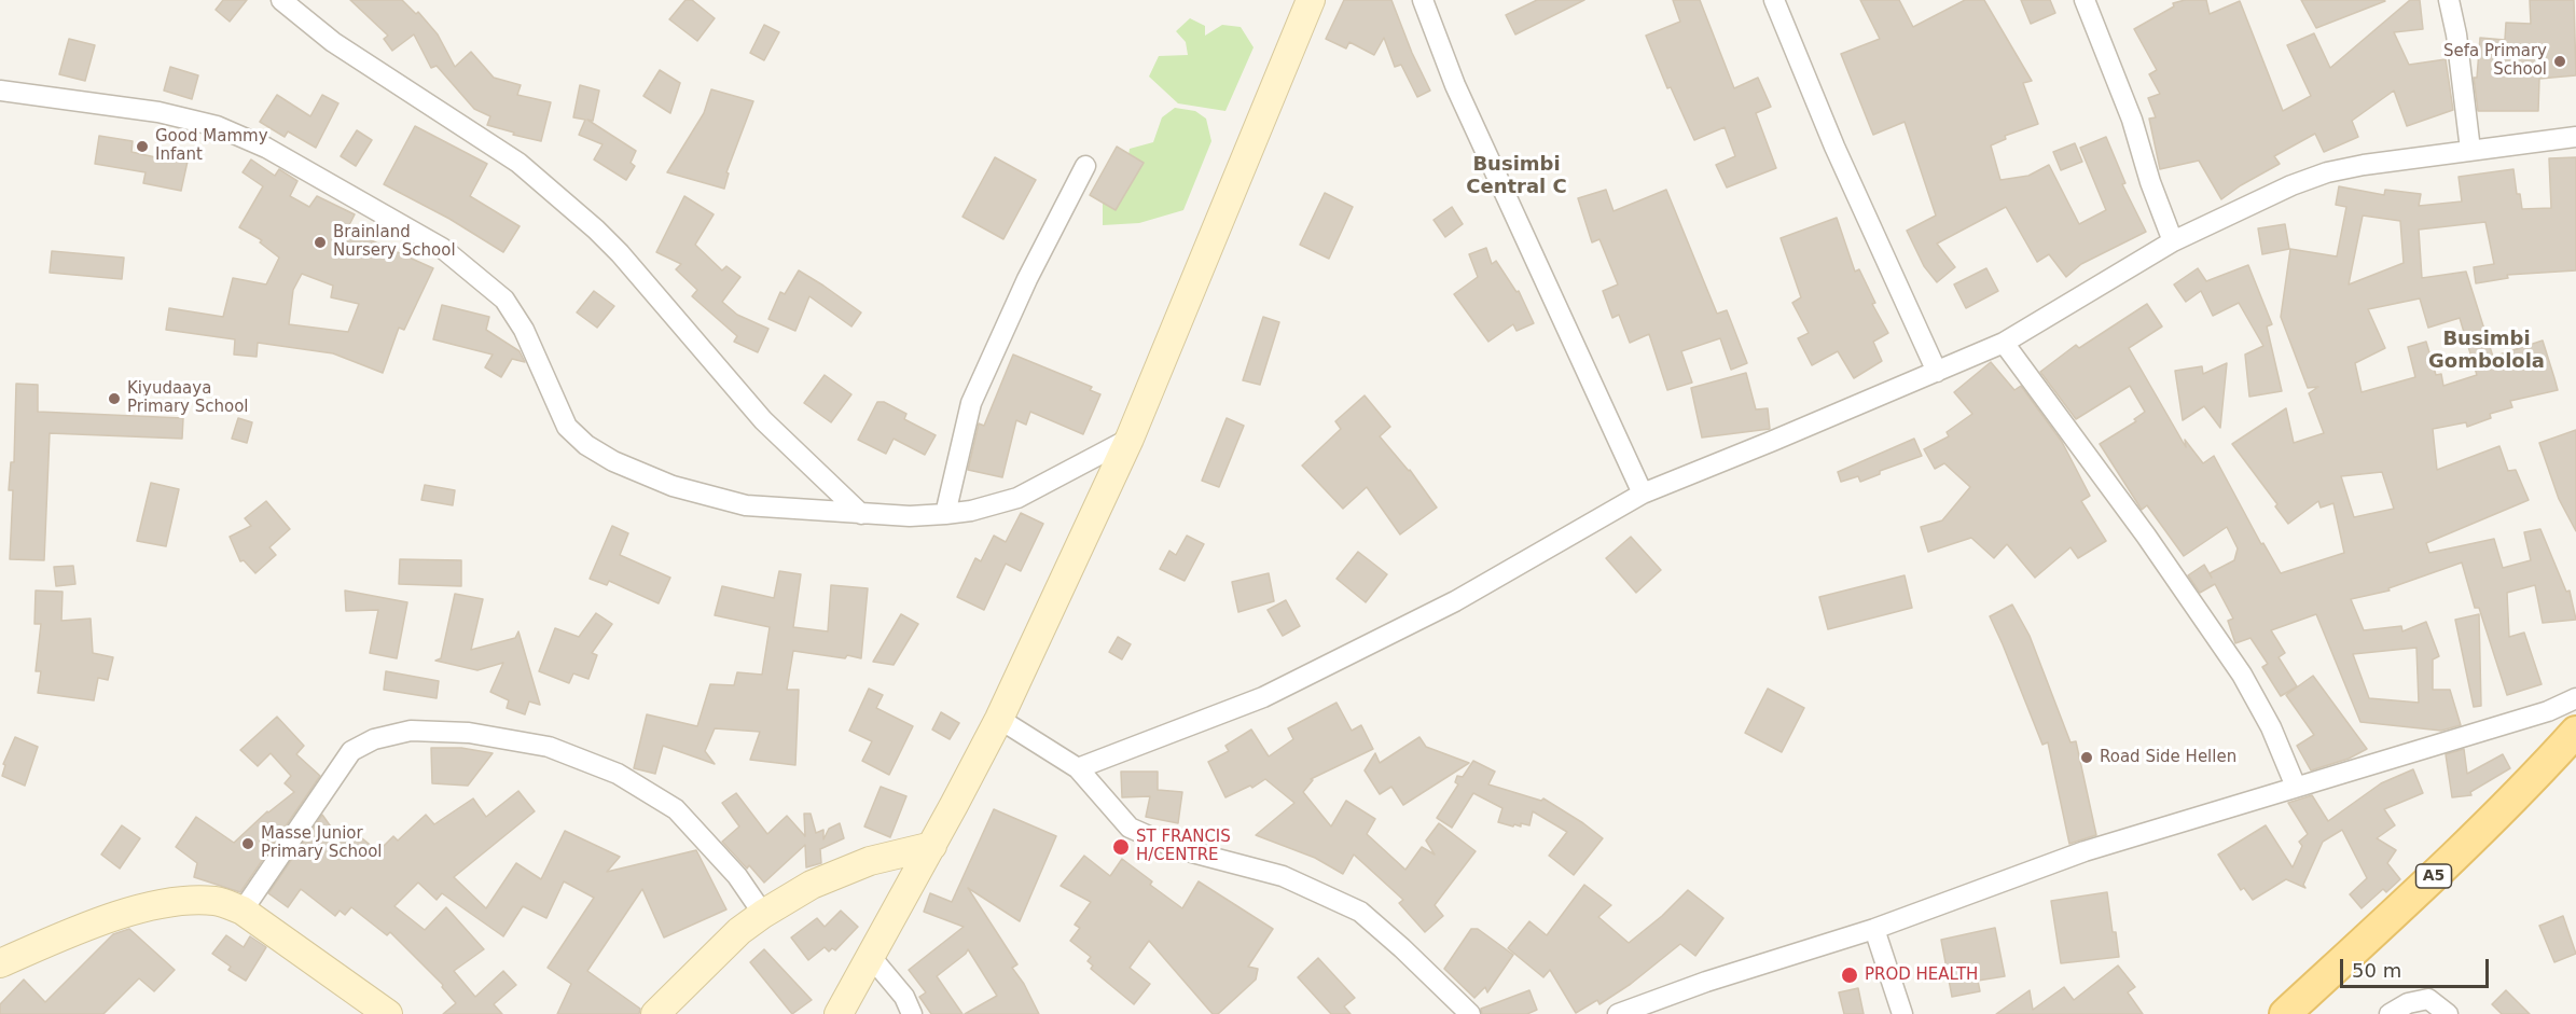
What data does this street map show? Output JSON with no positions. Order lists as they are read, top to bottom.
{
  "streets": {
    "main road": ["A5"]
  },
  "districts": ["Busimbi Central C", "Busimbi Gombolola"],
  "places": [
    "Sefa Primary School",
    "Good Mammy Infant",
    "Brainland Nursery School",
    "Kiyudaaya Primary School",
    "Road Side Hellen",
    "Masse Junior Primary School",
    "ST FRANCIS H/CENTRE",
    "PROD HEALTH"
  ],
  "scale_bar": "50 m"
}
